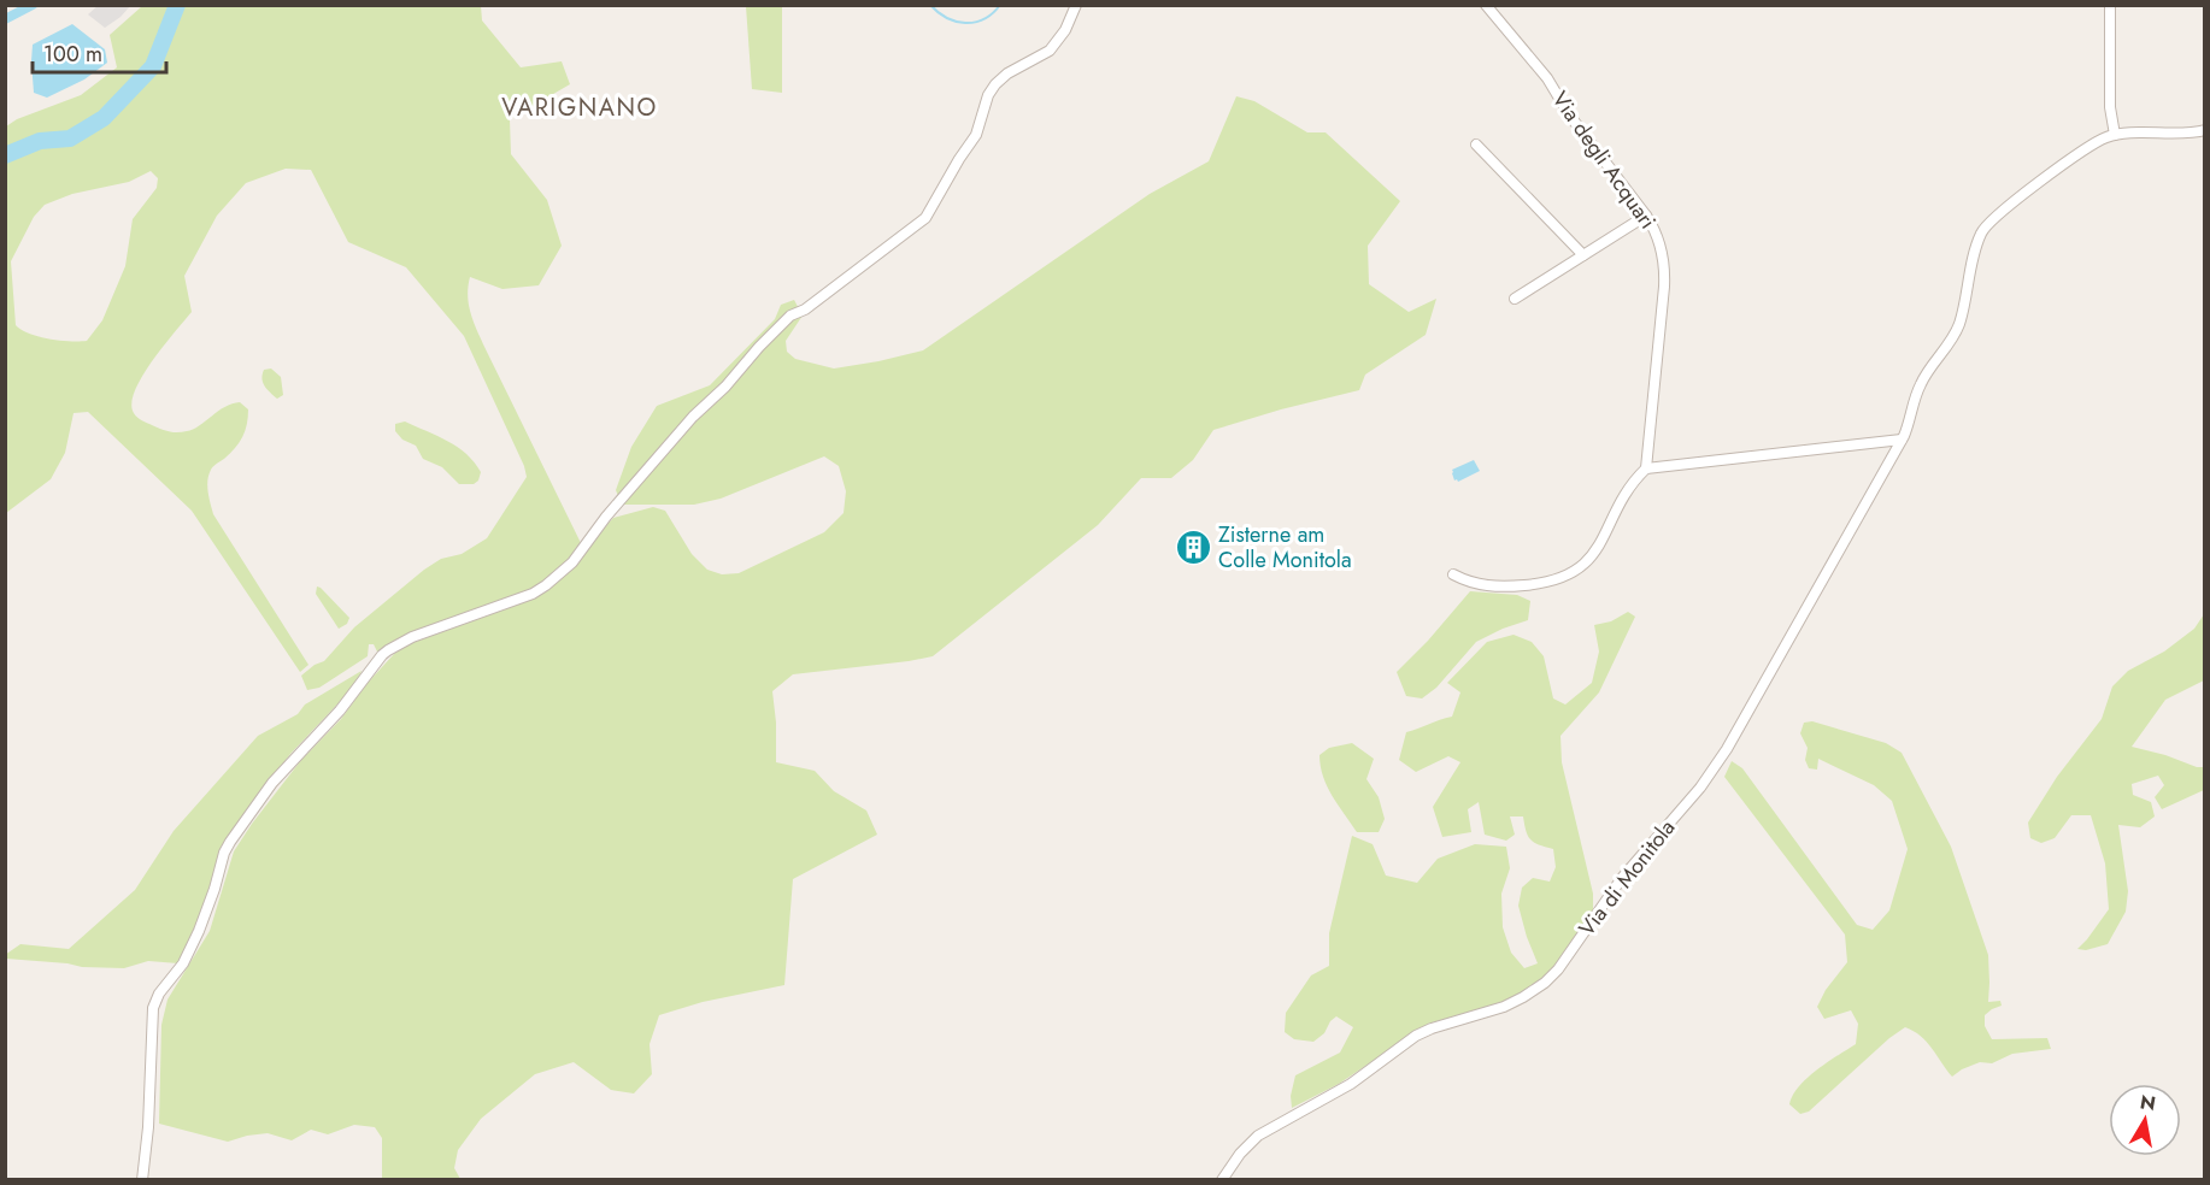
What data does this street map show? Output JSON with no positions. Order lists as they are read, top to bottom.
{
  "streets": {
    "street": ["Via degli Acquari", "Via di Monitola"]
  },
  "districts": ["VARIGNANO"],
  "places": {
    "building": ["Zisterne am Colle Monitola"]
  },
  "scale_bar": "100 m",
  "north": "top"
}
